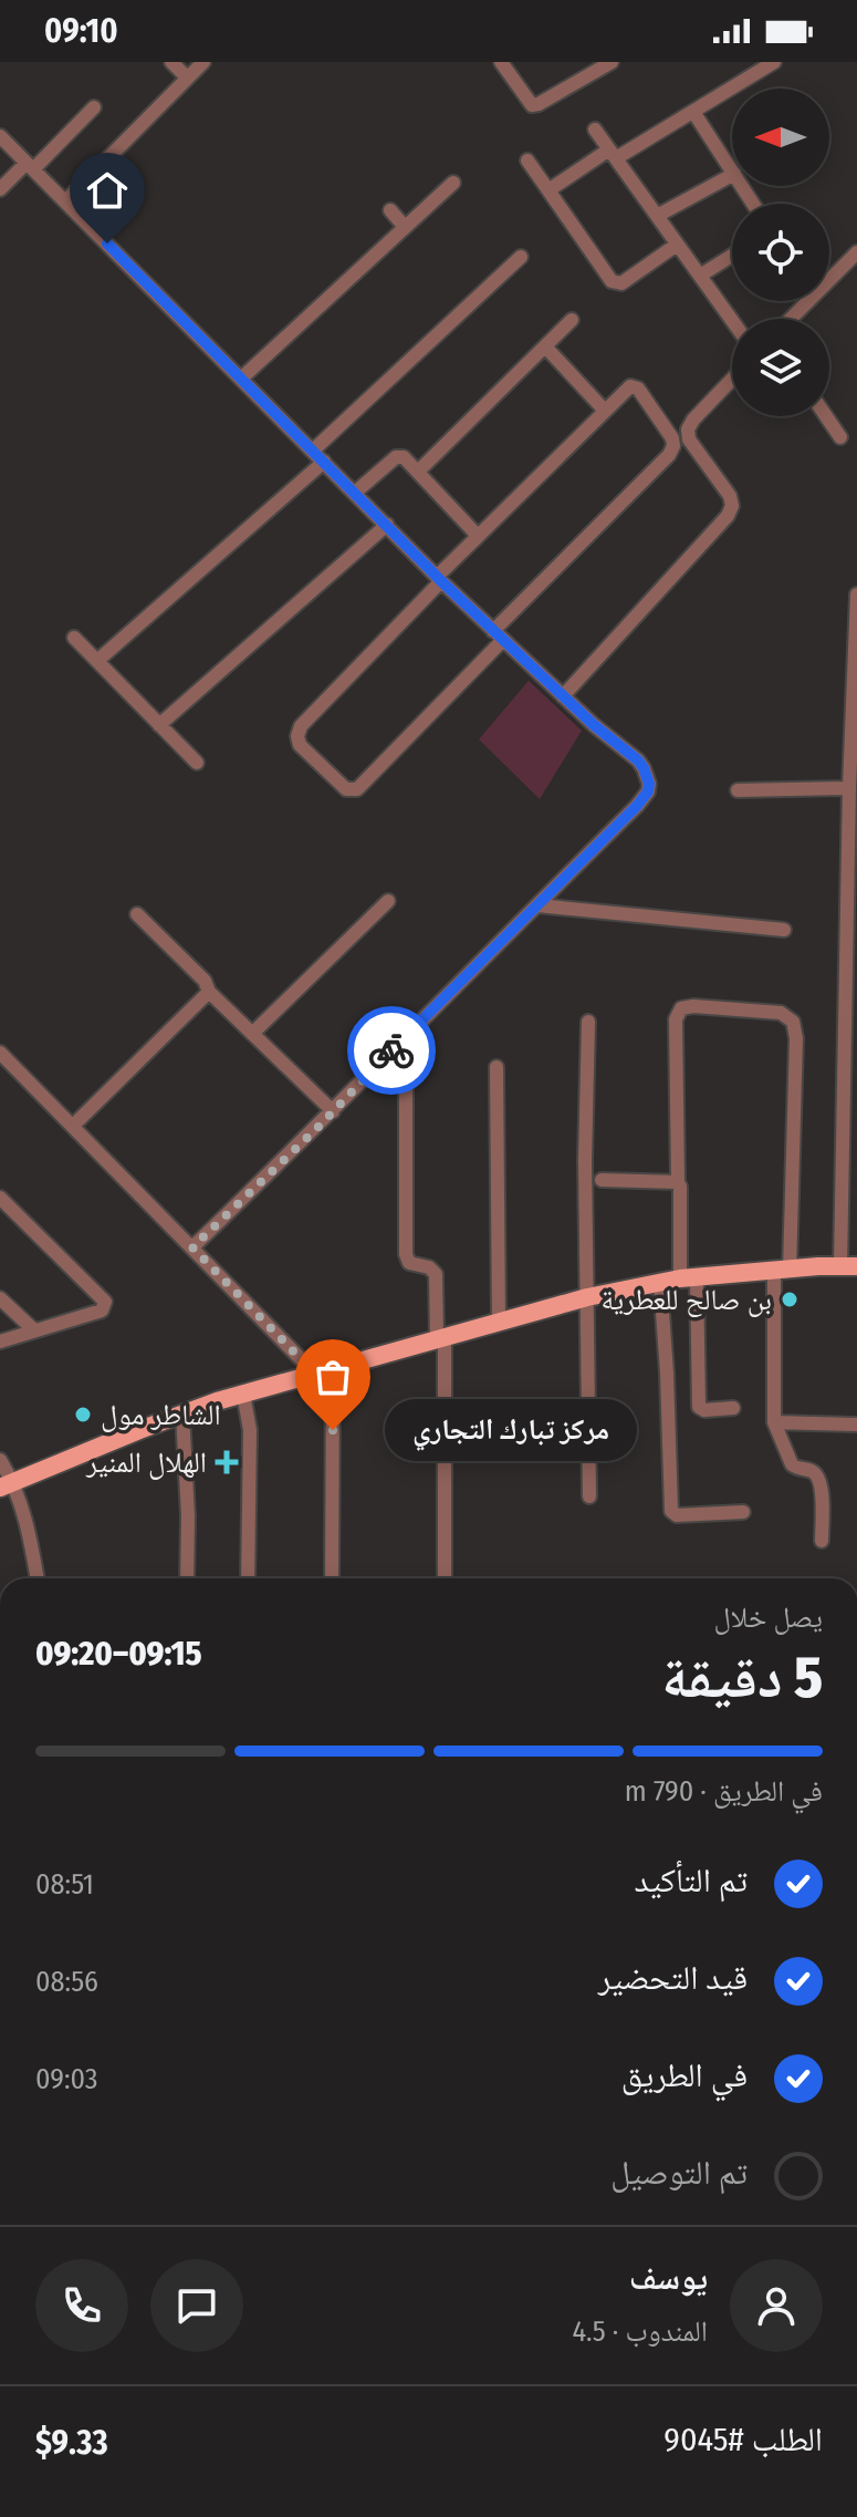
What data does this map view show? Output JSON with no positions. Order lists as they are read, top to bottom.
{
  "places": {
    "other": ["بن صالح للعطرية", "الشاطر مول", "مركز تبارك التجاري"],
    "health": ["الهلال المنير"]
  },
  "north": "left",
  "page": {
    "status": "09:10",
    "bubble": "مركز تبارك التجاري",
    "heading": ["5 دقيقة", "يصل خلال", "09:15–09:20"],
    "panel": [
      "يوسف",
      "المندوب · 4.5",
      "الطلب #9045",
      "$9.33"
    ],
    "bar": "في الطريق · 790 m",
    "list": [
      ["تم التأكيد", "08:51"],
      ["قيد التحضير", "08:56"],
      ["في الطريق", "09:03"],
      "تم التوصيل"
    ]
  }
}
